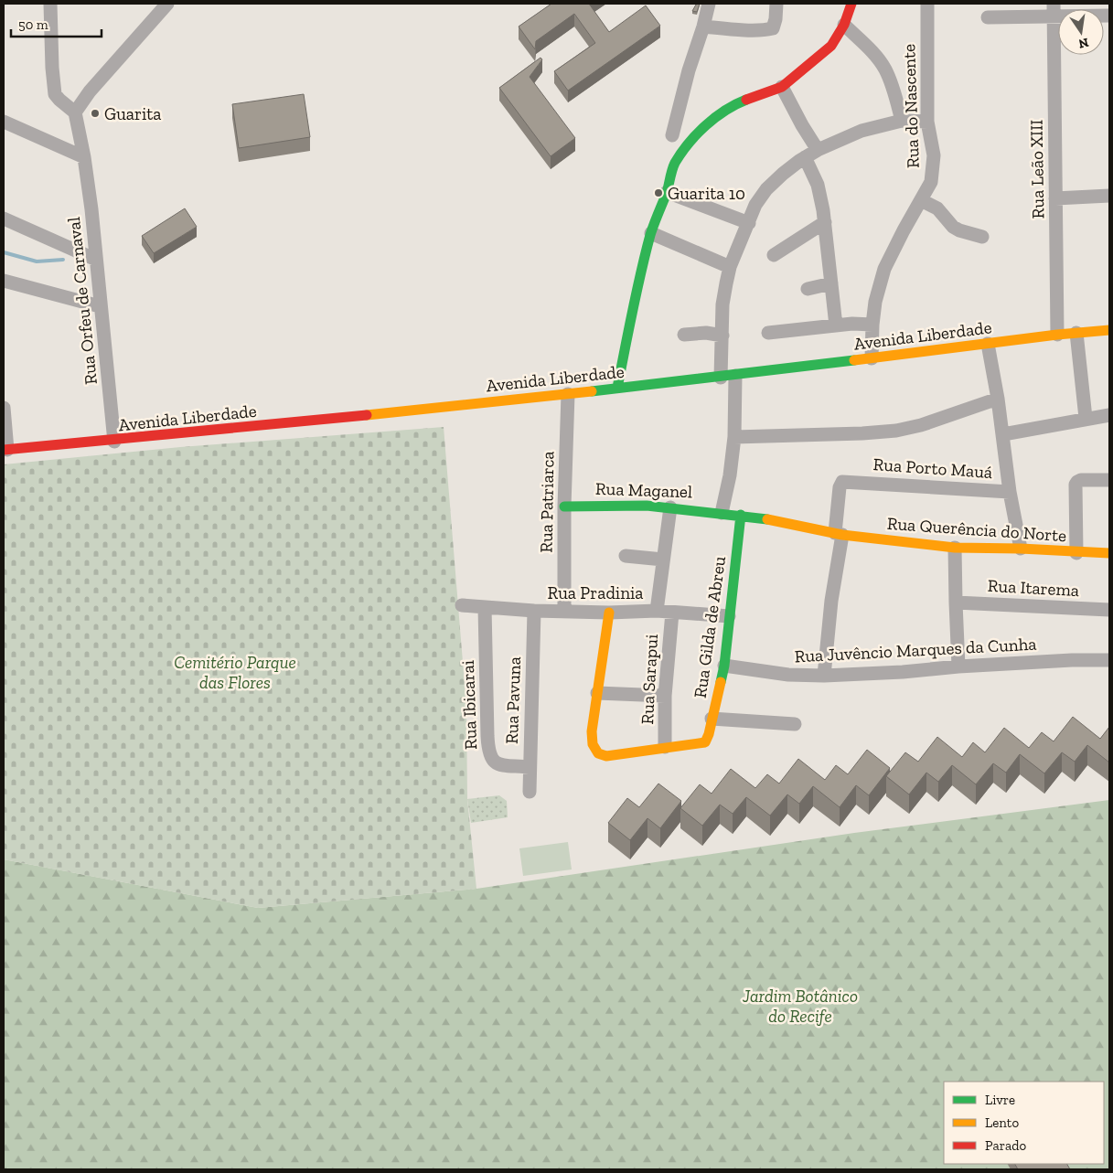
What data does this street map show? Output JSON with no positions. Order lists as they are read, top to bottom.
{
  "streets": {
    "street": [
      "Rua do Nascente",
      "Rua Leão XIII",
      "Rua Orfeu de Carnaval",
      "Avenida Liberdade",
      "Rua Porto Mauá",
      "Rua Maganel",
      "Rua Patriarca",
      "Rua Querência do Norte",
      "Rua Itarema",
      "Rua Pradinia",
      "Rua Gilda de Abreu",
      "Rua Juvêncio Marques da Cunha",
      "Rua Sarapui",
      "Rua Pavuna",
      "Rua Ibicarai"
    ]
  },
  "crossings": [
    ["Rua do Nascente", "Avenida Liberdade"],
    ["Rua Leão XIII", "Avenida Liberdade"],
    ["Rua Orfeu de Carnaval", "Avenida Liberdade"],
    ["Avenida Liberdade", "Rua Patriarca"],
    ["Rua Porto Mauá", "Rua Maganel"],
    ["Rua Porto Mauá", "Rua Querência do Norte"],
    ["Rua Maganel", "Rua Patriarca"],
    ["Rua Maganel", "Rua Querência do Norte"],
    ["Rua Maganel", "Rua Gilda de Abreu"],
    ["Rua Patriarca", "Rua Pradinia"],
    ["Rua Pradinia", "Rua Gilda de Abreu"],
    ["Rua Pradinia", "Rua Sarapui"],
    ["Rua Pradinia", "Rua Pavuna"],
    ["Rua Pradinia", "Rua Ibicarai"],
    ["Rua Gilda de Abreu", "Rua Juvêncio Marques da Cunha"],
    ["Rua Gilda de Abreu", "Rua Sarapui"],
    ["Rua Pavuna", "Rua Ibicarai"]
  ],
  "parks": ["Cemitério Parque das Flores", "Jardim Botânico do Recife"],
  "places": ["Guarita", "Guarita 10"],
  "legend": ["Livre", "Lento", "Parado"],
  "scale_bar": "50 m",
  "north": "bottom"
}
